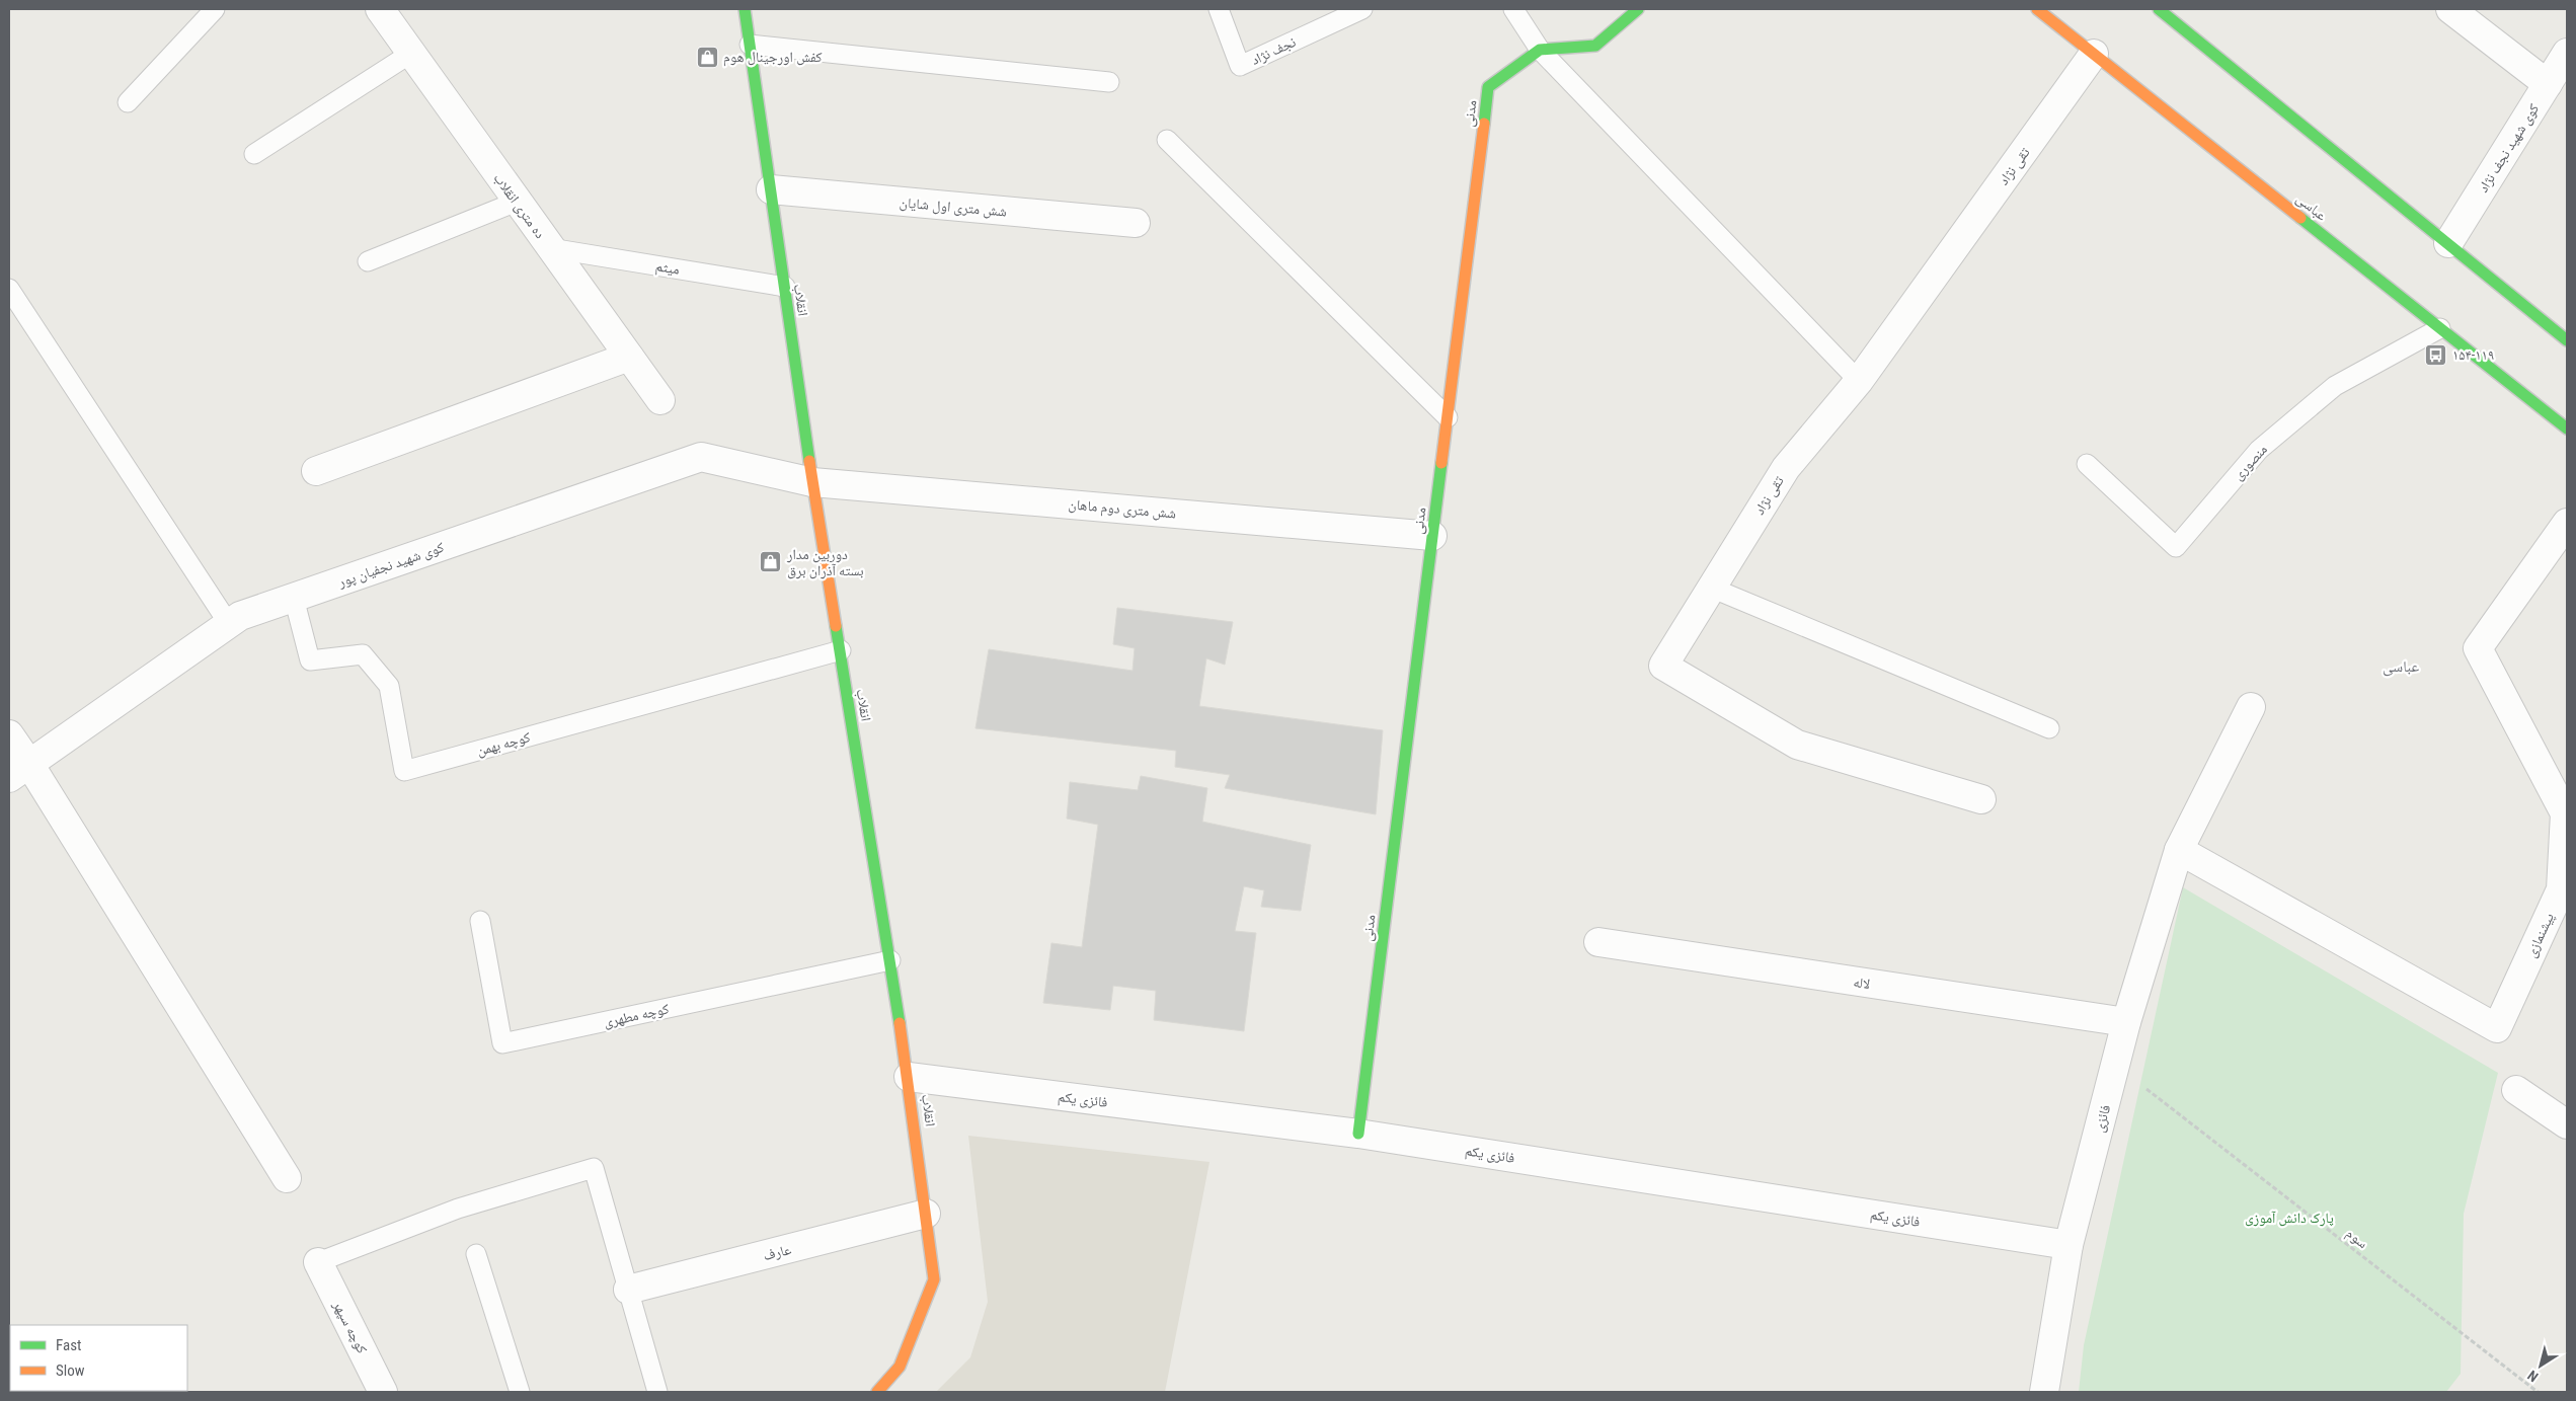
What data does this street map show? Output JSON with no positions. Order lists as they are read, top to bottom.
{
  "streets": {
    "street": [
      "مدنی",
      "کوی شهید نجف نژاد",
      "تقی نژاد",
      "ده متری انقلاب",
      "شش متری اول شایان",
      "عباسى",
      "انقلاب",
      "شش متری دوم ماهان",
      "کوی شهید نجفیان پور",
      "پیشنمازی",
      "لاله",
      "فائزی یکم",
      "فائزی",
      "عارف",
      "کوچه سپهر"
    ],
    "lane": [
      "نجف نژاد",
      "میثم",
      "منصوری",
      "کوچه بهمن",
      "کوچه مطهری"
    ],
    "path": ["سوم"]
  },
  "crossings": [
    ["مدنی", "شش متری دوم ماهان"],
    ["مدنی", "فائزی یکم"],
    ["تقی نژاد", "عباسى"],
    ["ده متری انقلاب", "میثم"],
    ["شش متری اول شایان", "انقلاب"],
    ["عباسى", "منصوری"],
    ["میثم", "انقلاب"],
    ["انقلاب", "شش متری دوم ماهان"],
    ["انقلاب", "کوی شهید نجفیان پور"],
    ["انقلاب", "کوچه بهمن"],
    ["انقلاب", "کوچه مطهری"],
    ["انقلاب", "فائزی یکم"],
    ["انقلاب", "عارف"],
    ["شش متری دوم ماهان", "کوی شهید نجفیان پور"],
    ["کوی شهید نجفیان پور", "کوچه بهمن"],
    ["پیشنمازی", "فائزی"],
    ["لاله", "فائزی"],
    ["فائزی یکم", "فائزی"],
    ["فائزی", "سوم"]
  ],
  "districts": ["عباسی"],
  "parks": ["پارک دانش آموزی"],
  "places": {
    "shop": ["کفش اورجینال هوم", "دوربین مدار بسته آذران برق"],
    "bus stop": ["۱۵۴-۱۱۹"]
  },
  "legend": ["Fast", "Slow"],
  "north": "bottom left"
}
